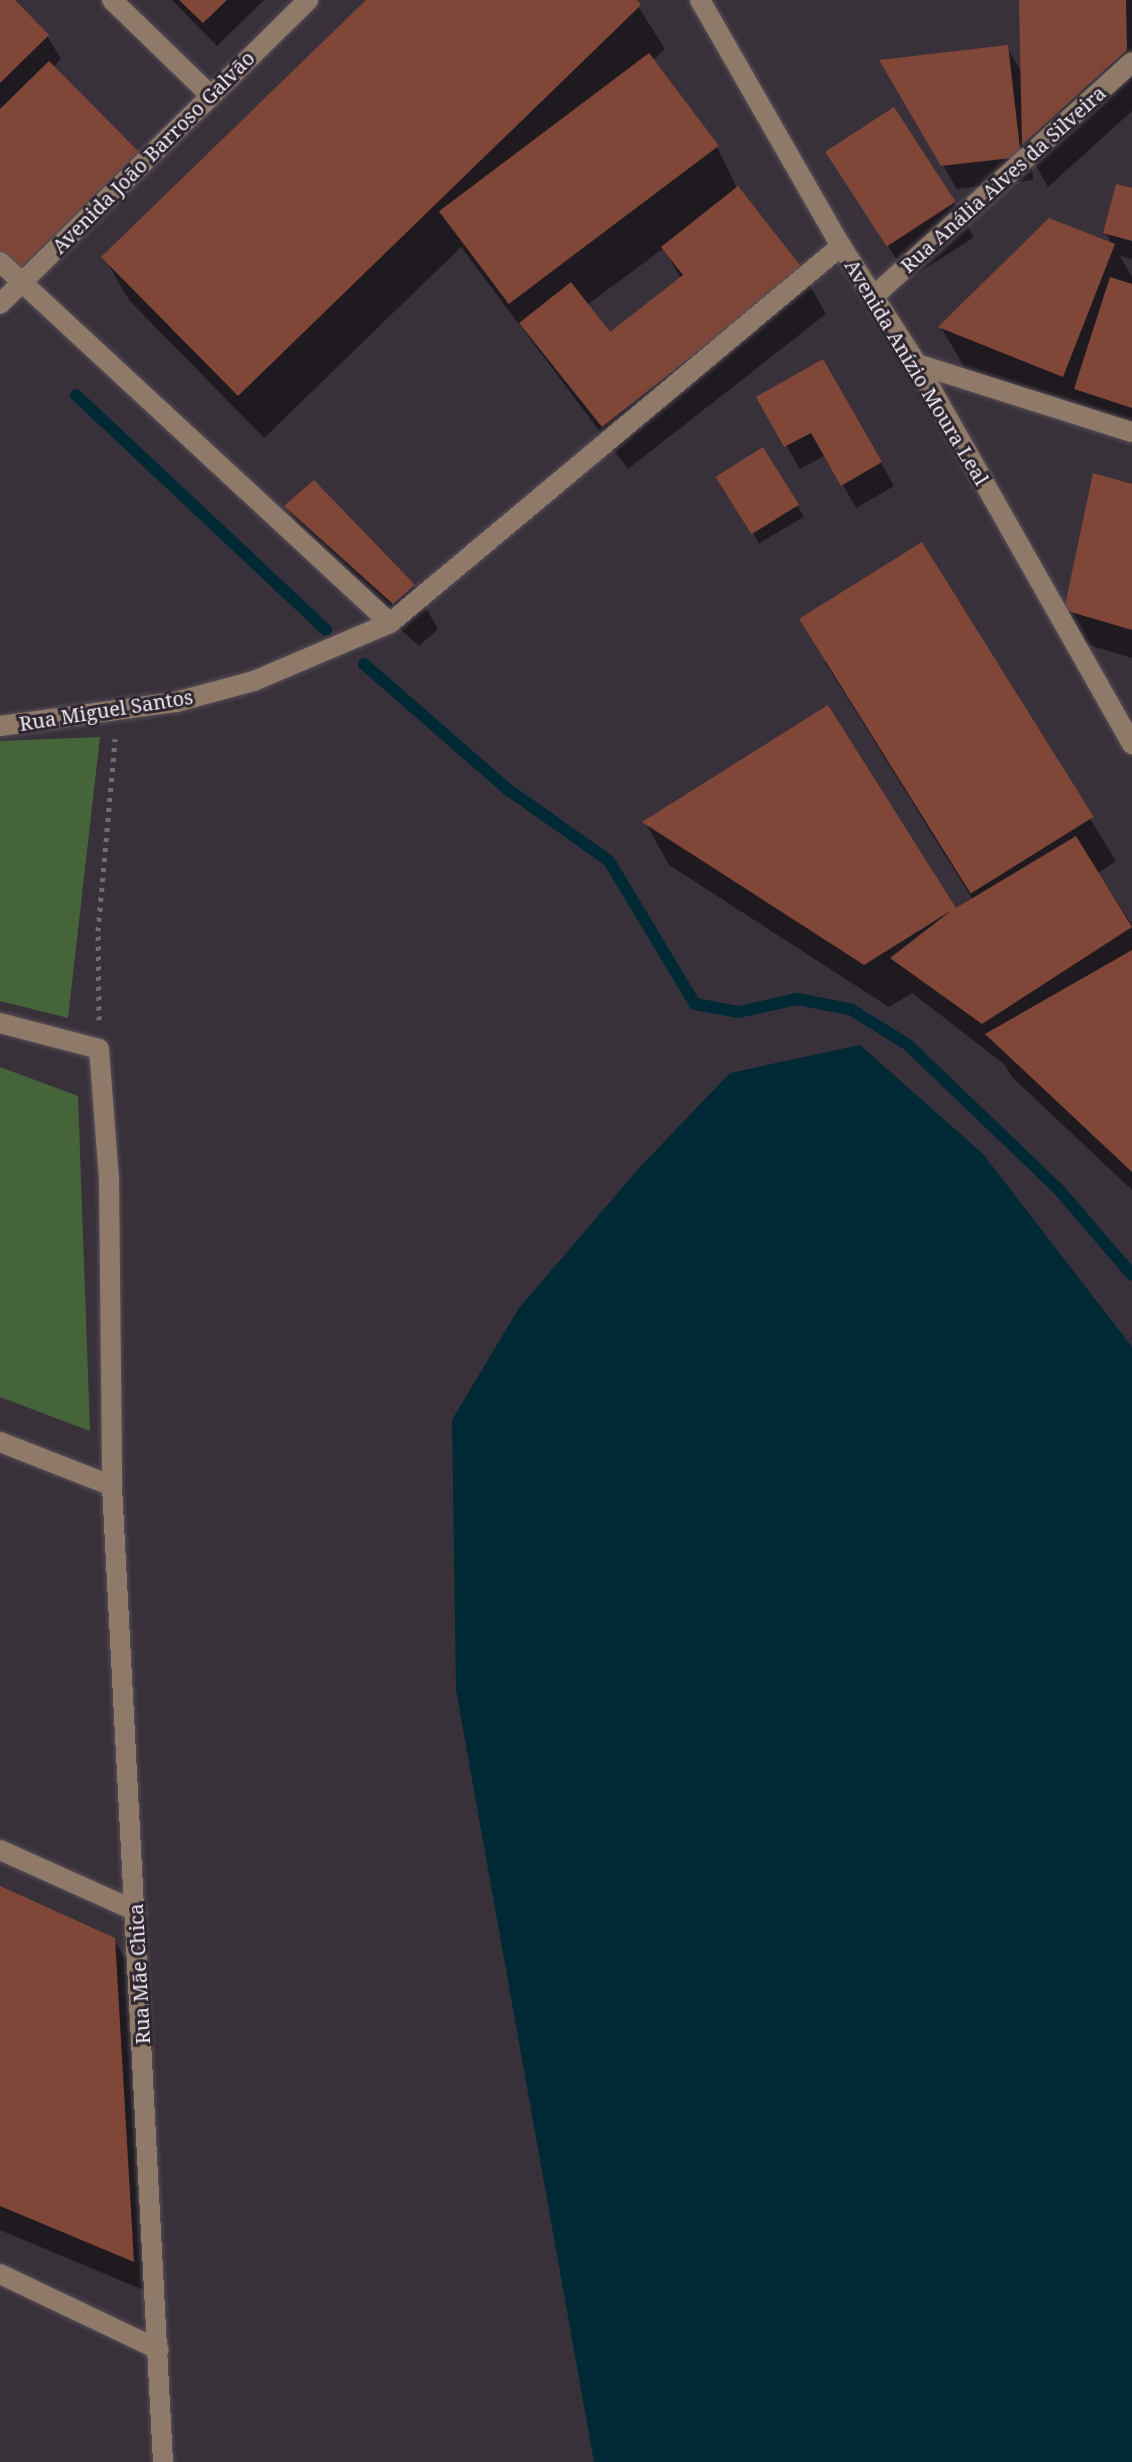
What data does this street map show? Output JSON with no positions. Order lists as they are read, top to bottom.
{
  "streets": {
    "street": [
      "Avenida João Barroso Galvão",
      "Rua Anália Alves da Silveira",
      "Avenida Anízio Moura Leal",
      "Rua Miguel Santos",
      "Rua Mãe Chica"
    ]
  },
  "crossings": [
    ["Rua Anália Alves da Silveira", "Avenida Anízio Moura Leal"],
    ["Avenida Anízio Moura Leal", "Rua Miguel Santos"]
  ]
}
